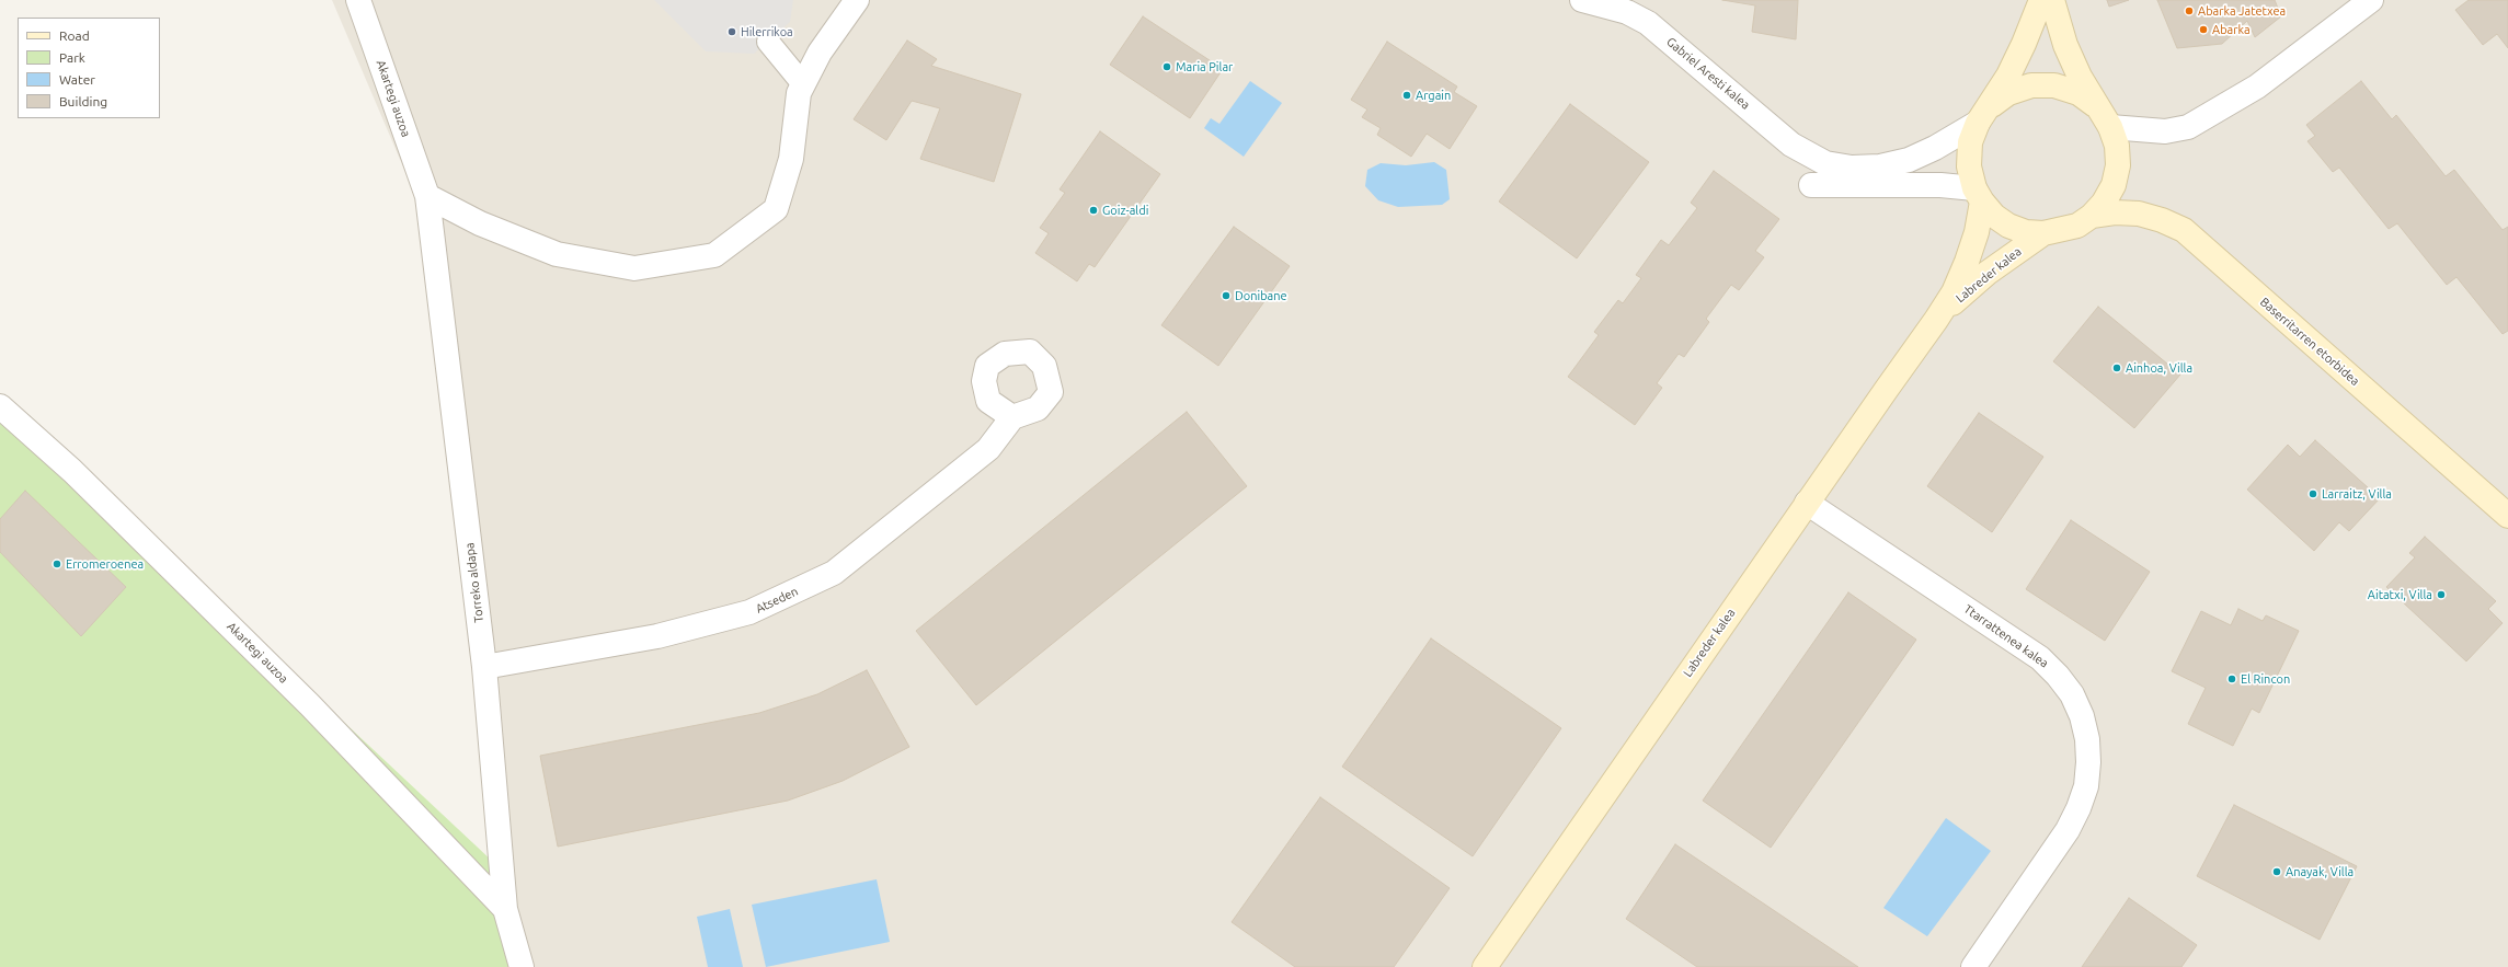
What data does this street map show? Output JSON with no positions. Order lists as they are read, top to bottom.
{
  "streets": {
    "street": [
      "Gabriel Aresti kalea",
      "Akartegi auzoa",
      "Labreder kalea",
      "Baserritarren etorbidea",
      "Torreko aldapa",
      "Atseden",
      "Ttarrattenea kalea"
    ]
  },
  "crossings": [
    ["Gabriel Aresti kalea", "Labreder kalea"],
    ["Gabriel Aresti kalea", "Baserritarren etorbidea"],
    ["Akartegi auzoa", "Torreko aldapa"],
    ["Labreder kalea", "Baserritarren etorbidea"],
    ["Labreder kalea", "Ttarrattenea kalea"],
    ["Torreko aldapa", "Atseden"]
  ],
  "places": [
    "Abarka Jatetxea",
    "Abarka",
    "Hilerrikoa",
    "Maria Pilar",
    "Argain",
    "Goiz-aldi",
    "Donibane",
    "Ainhoa, Villa",
    "Larraitz, Villa",
    "Erromeroenea",
    "Aitatxi, Villa",
    "El Rincon",
    "Anayak, Villa"
  ],
  "legend": [
    "Road",
    "Park",
    "Water",
    "Building"
  ]
}
